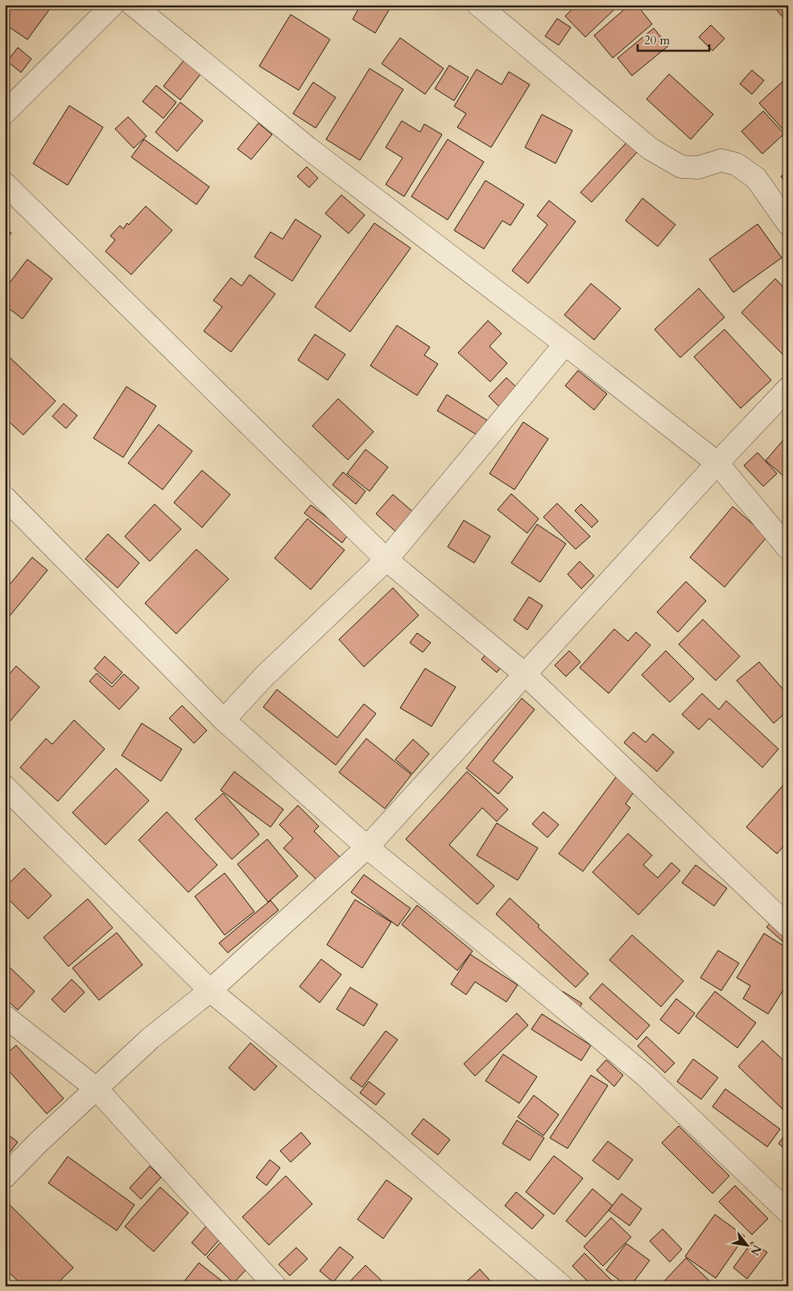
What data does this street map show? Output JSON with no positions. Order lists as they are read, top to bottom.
{
  "scale_bar": "20 m",
  "north": "bottom right"
}
